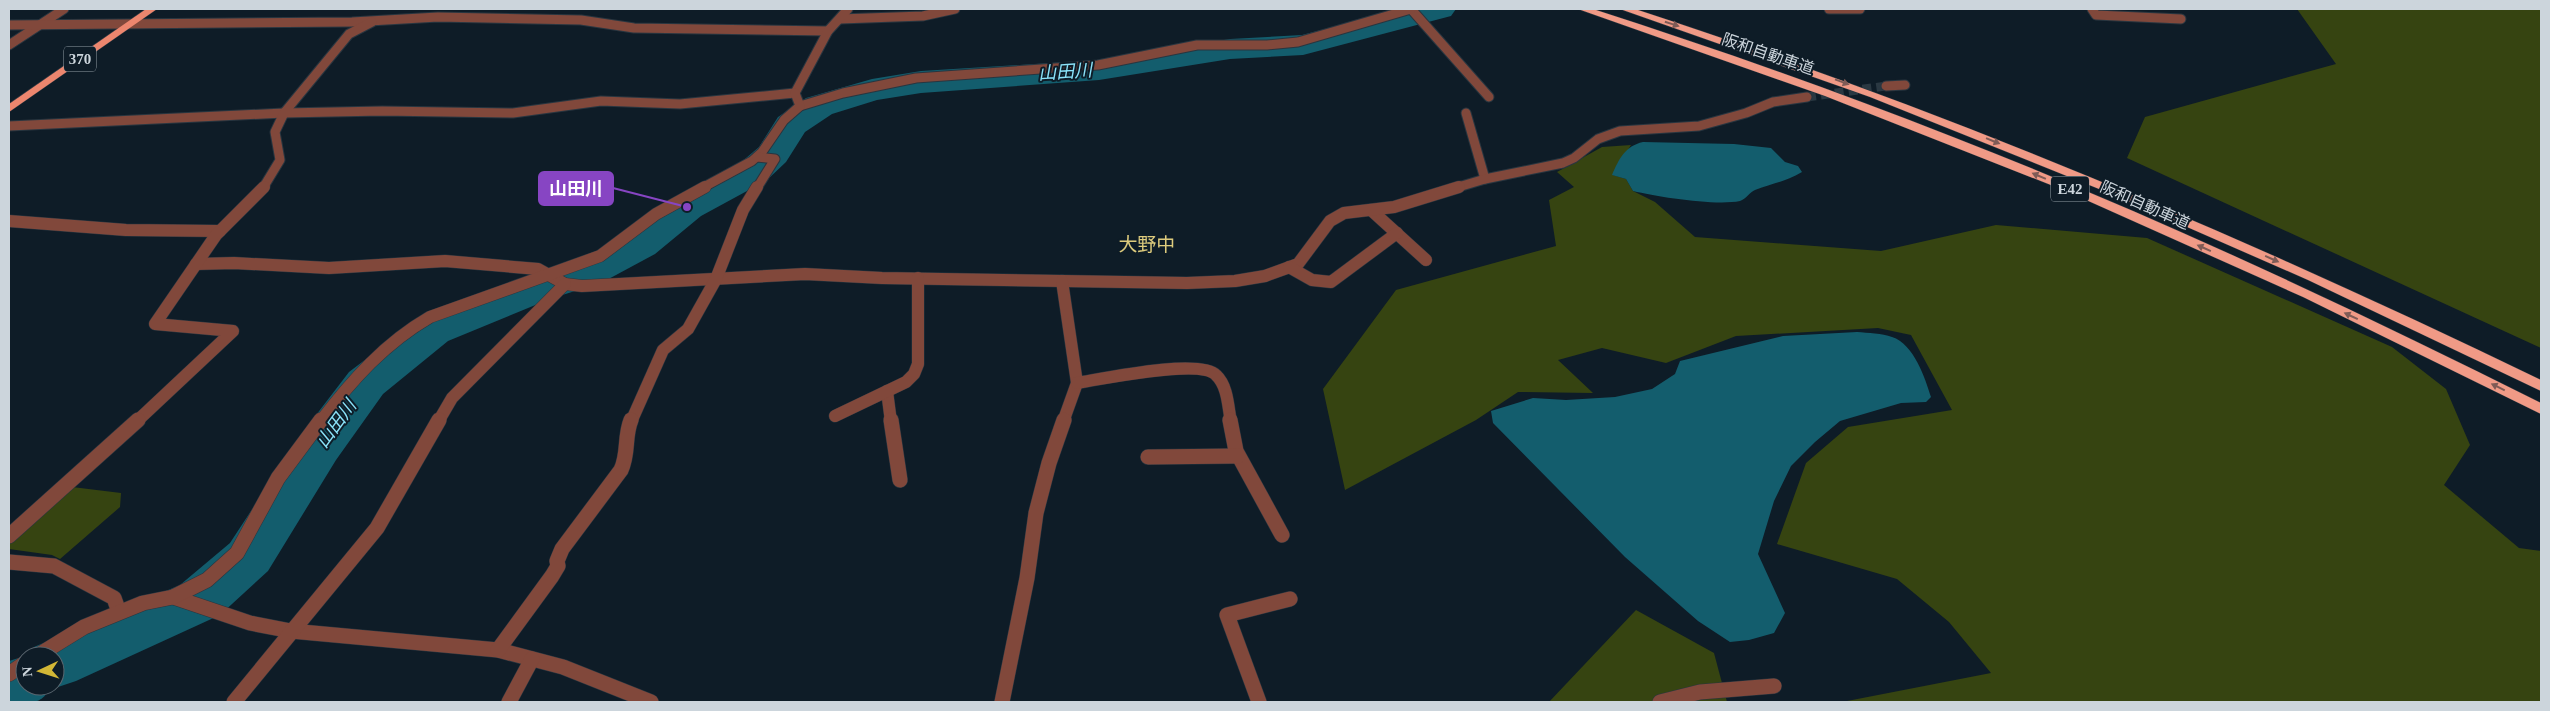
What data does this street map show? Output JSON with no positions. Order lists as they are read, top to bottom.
{
  "streets": {
    "highway": ["阪和自動車道", "370", "E42"]
  },
  "districts": ["大野中"],
  "water": ["山田川"],
  "places": ["山田川"],
  "north": "left"
}
